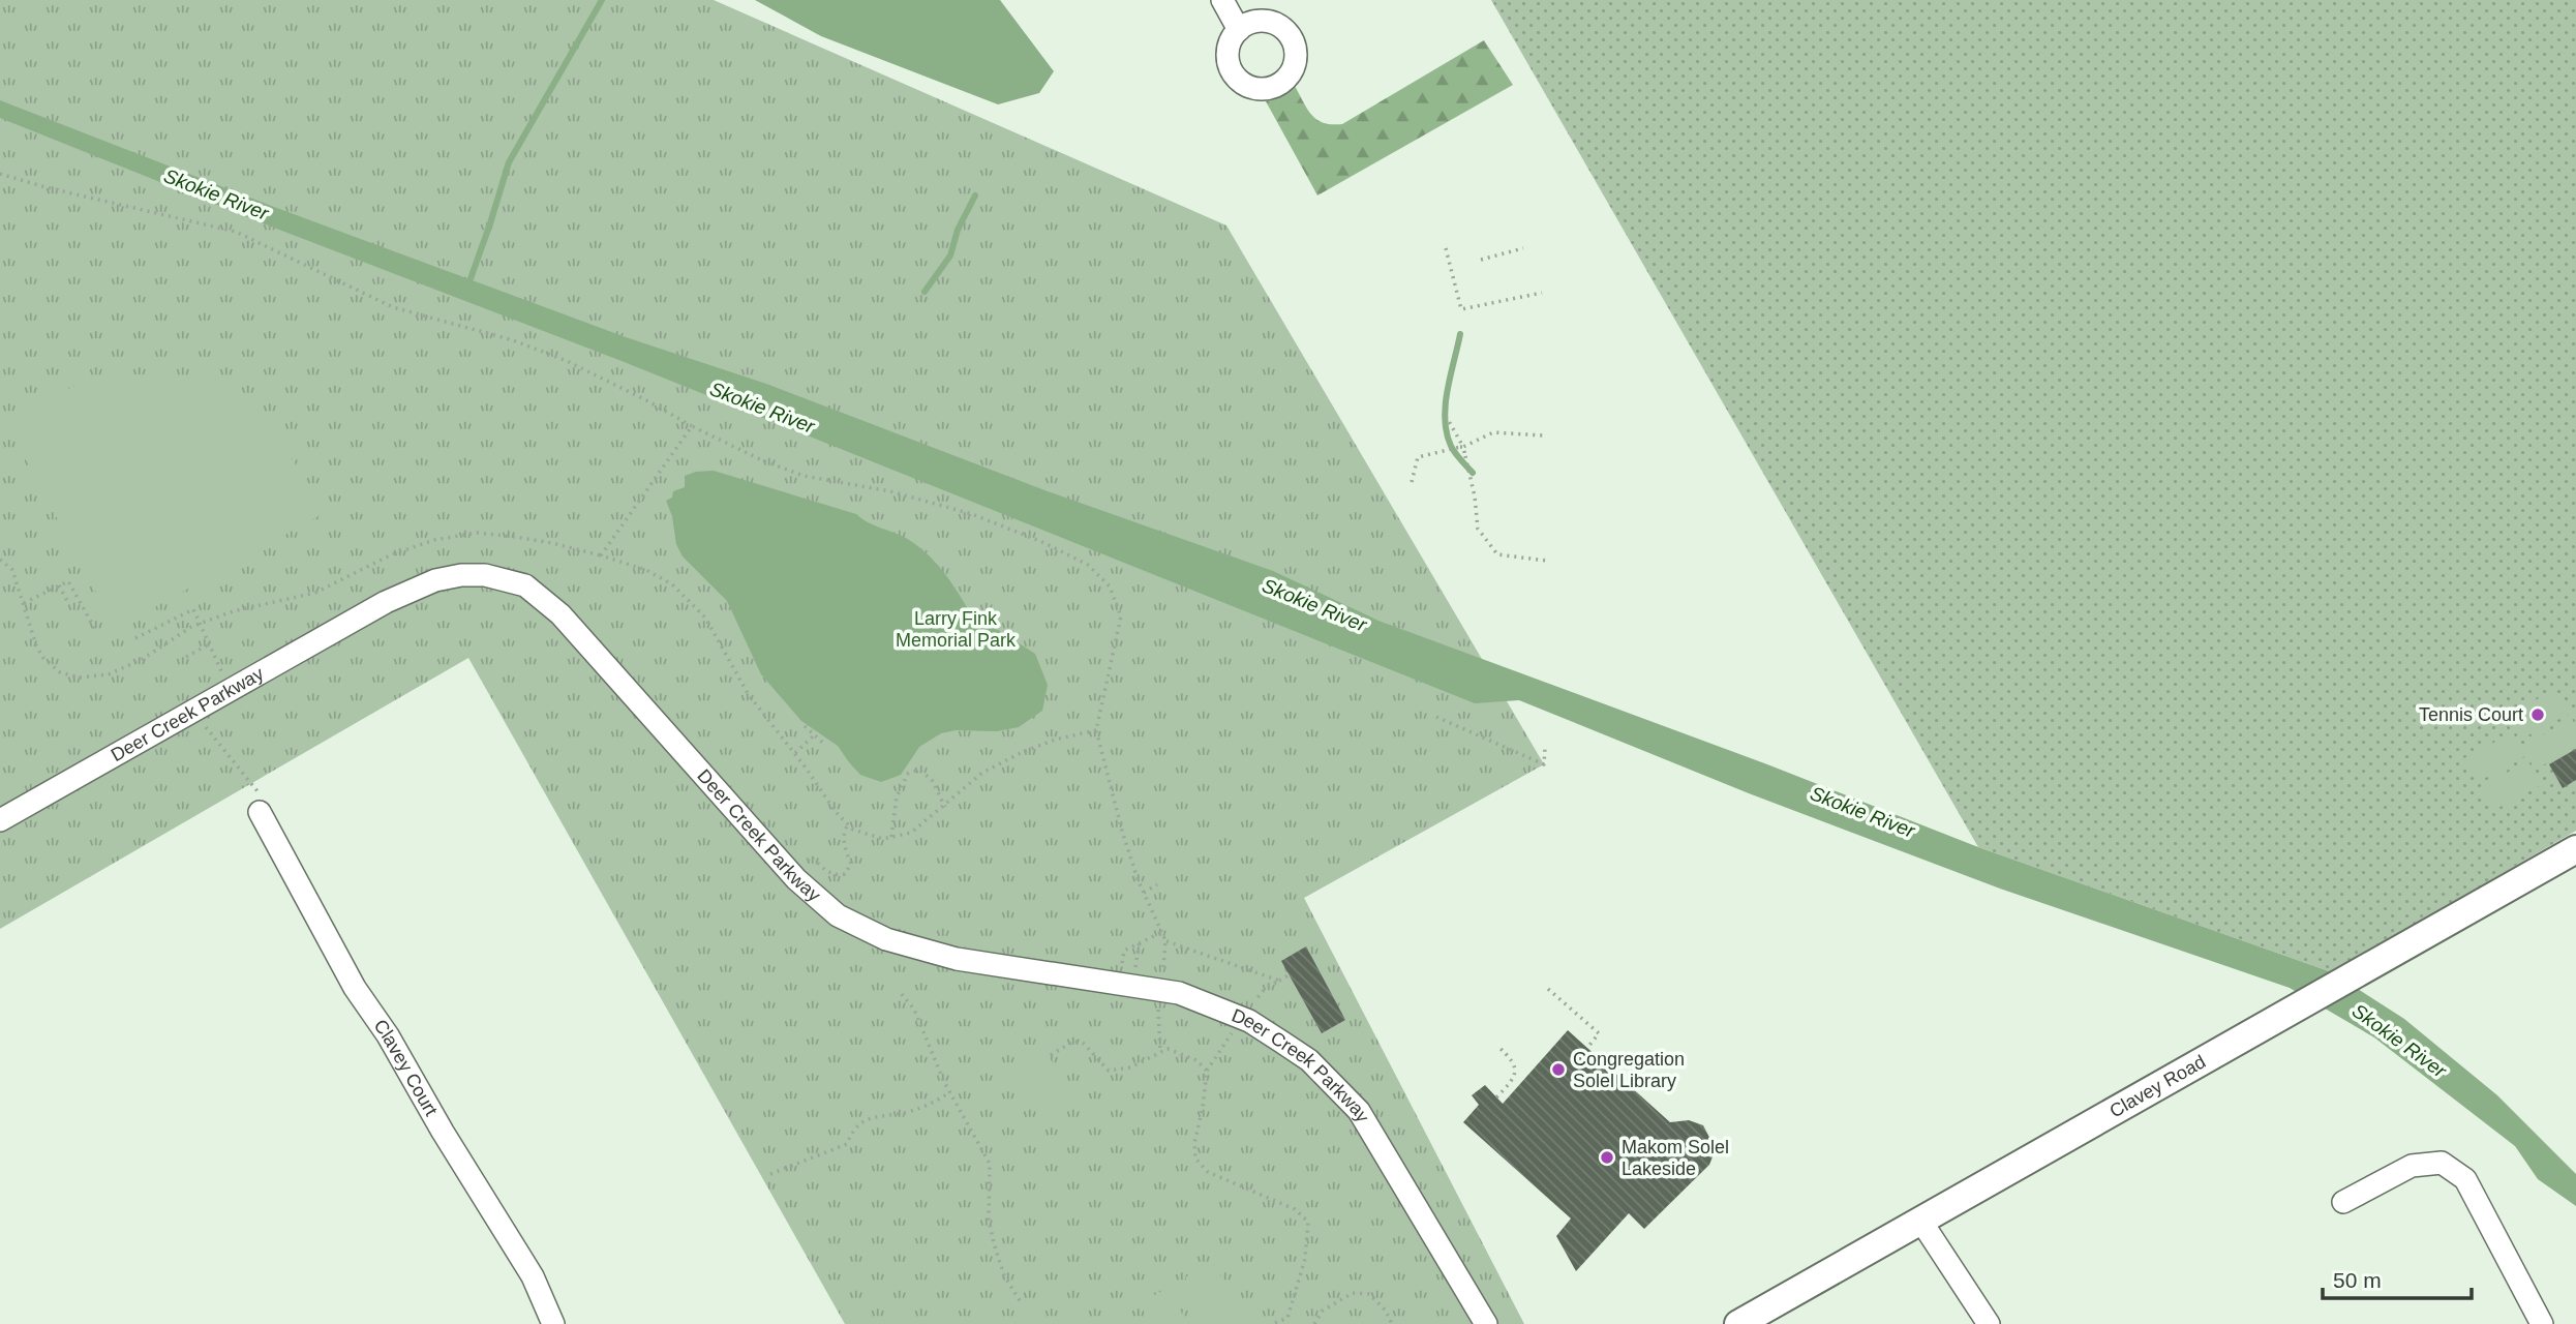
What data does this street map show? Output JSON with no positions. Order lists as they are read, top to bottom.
{
  "streets": {
    "main road": ["Clavey Road"],
    "street": ["Deer Creek Parkway", "Clavey Court"]
  },
  "water": ["Skokie River"],
  "parks": ["Larry Fink Memorial Park"],
  "places": ["Tennis Court", "Congregation Solel Library", "Makom Solel Lakeside"],
  "scale_bar": "50 m"
}
